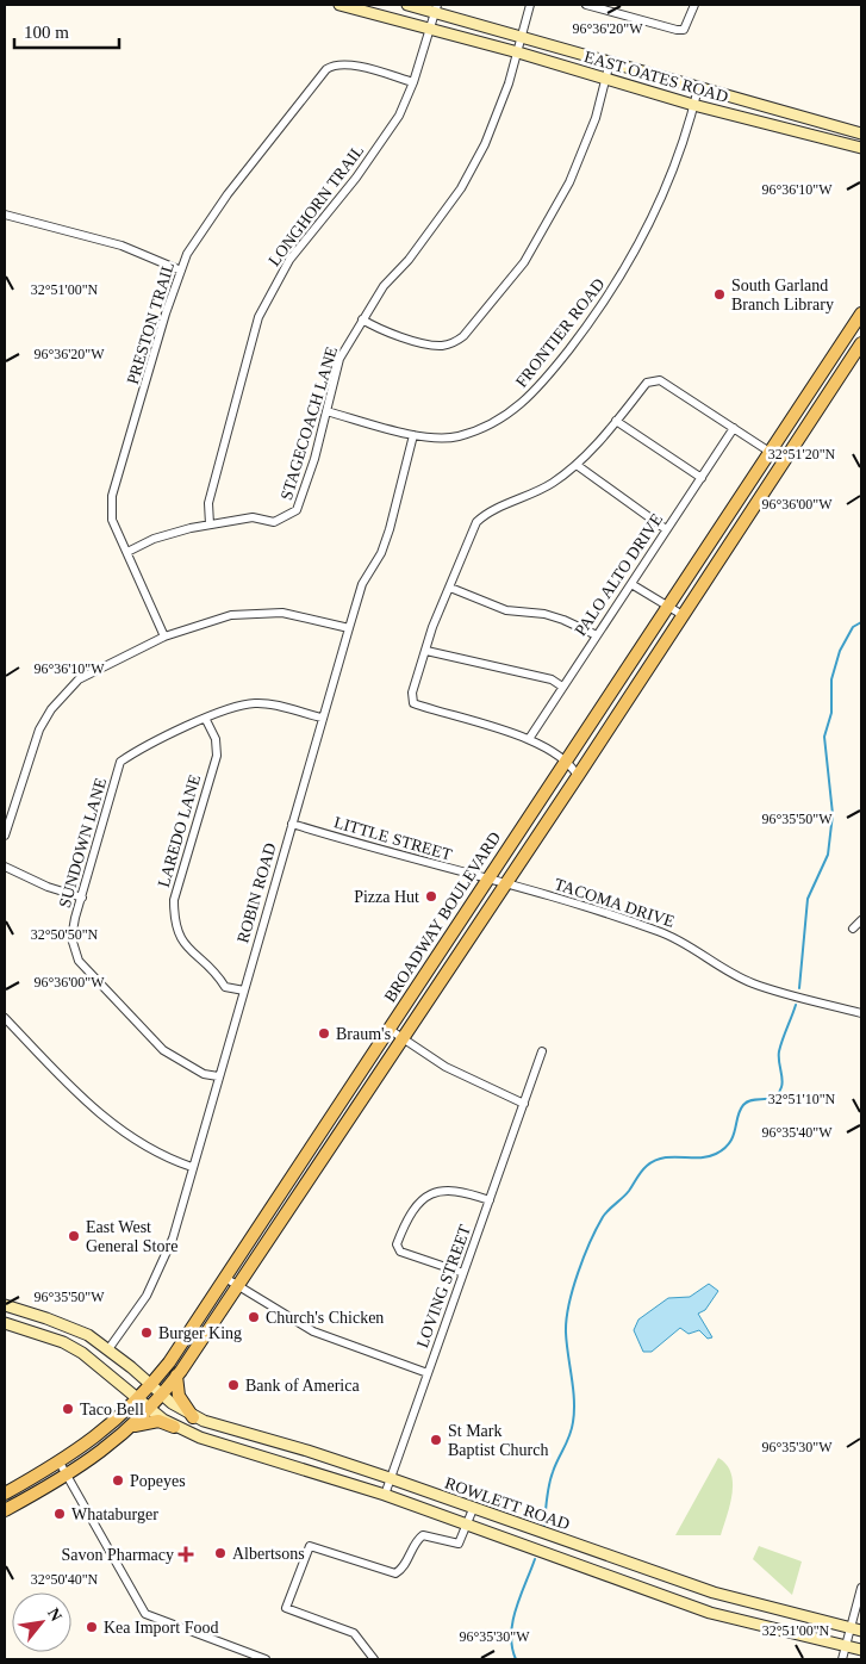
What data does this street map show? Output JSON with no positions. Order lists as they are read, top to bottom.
{
  "streets": {
    "main road": ["EAST OATES ROAD", "BROADWAY BOULEVARD", "ROWLETT ROAD"],
    "street": [
      "LONGHORN TRAIL",
      "PRESTON TRAIL",
      "FRONTIER ROAD",
      "STAGECOACH LANE",
      "PALO ALTO DRIVE",
      "LAREDO LANE",
      "LITTLE STREET",
      "SUNDOWN LANE",
      "ROBIN ROAD",
      "TACOMA DRIVE",
      "LOVING STREET"
    ]
  },
  "crossings": [
    ["EAST OATES ROAD", "LONGHORN TRAIL"],
    ["EAST OATES ROAD", "FRONTIER ROAD"],
    ["EAST OATES ROAD", "STAGECOACH LANE"],
    ["LONGHORN TRAIL", "PRESTON TRAIL"],
    ["LONGHORN TRAIL", "STAGECOACH LANE"],
    ["PRESTON TRAIL", "STAGECOACH LANE"],
    ["FRONTIER ROAD", "STAGECOACH LANE"],
    ["FRONTIER ROAD", "ROBIN ROAD"],
    ["LAREDO LANE", "SUNDOWN LANE"],
    ["LAREDO LANE", "ROBIN ROAD"],
    ["LITTLE STREET", "ROBIN ROAD"],
    ["LITTLE STREET", "TACOMA DRIVE"],
    ["LITTLE STREET", "BROADWAY BOULEVARD"],
    ["SUNDOWN LANE", "ROBIN ROAD"],
    ["ROBIN ROAD", "ROWLETT ROAD"],
    ["TACOMA DRIVE", "BROADWAY BOULEVARD"],
    ["BROADWAY BOULEVARD", "ROWLETT ROAD"],
    ["LOVING STREET", "ROWLETT ROAD"]
  ],
  "places": {
    "other": [
      "South Garland Branch Library",
      "Pizza Hut",
      "Braum's",
      "East West General Store",
      "Church's Chicken",
      "Burger King",
      "Bank of America",
      "Taco Bell",
      "St Mark Baptist Church",
      "Popeyes",
      "Whataburger",
      "Albertsons",
      "Kea Import Food"
    ],
    "health": ["Savon Pharmacy"]
  },
  "scale_bar": "100 m",
  "north": "top right",
  "coordinates": [
    "96°36'20\"W",
    "96°36'10\"W",
    "32°51'00\"N",
    "32°51'20\"N",
    "96°36'00\"W",
    "96°35'50\"W",
    "32°50'50\"N",
    "32°51'10\"N",
    "96°35'40\"W",
    "96°35'30\"W",
    "32°50'40\"N"
  ]
}
